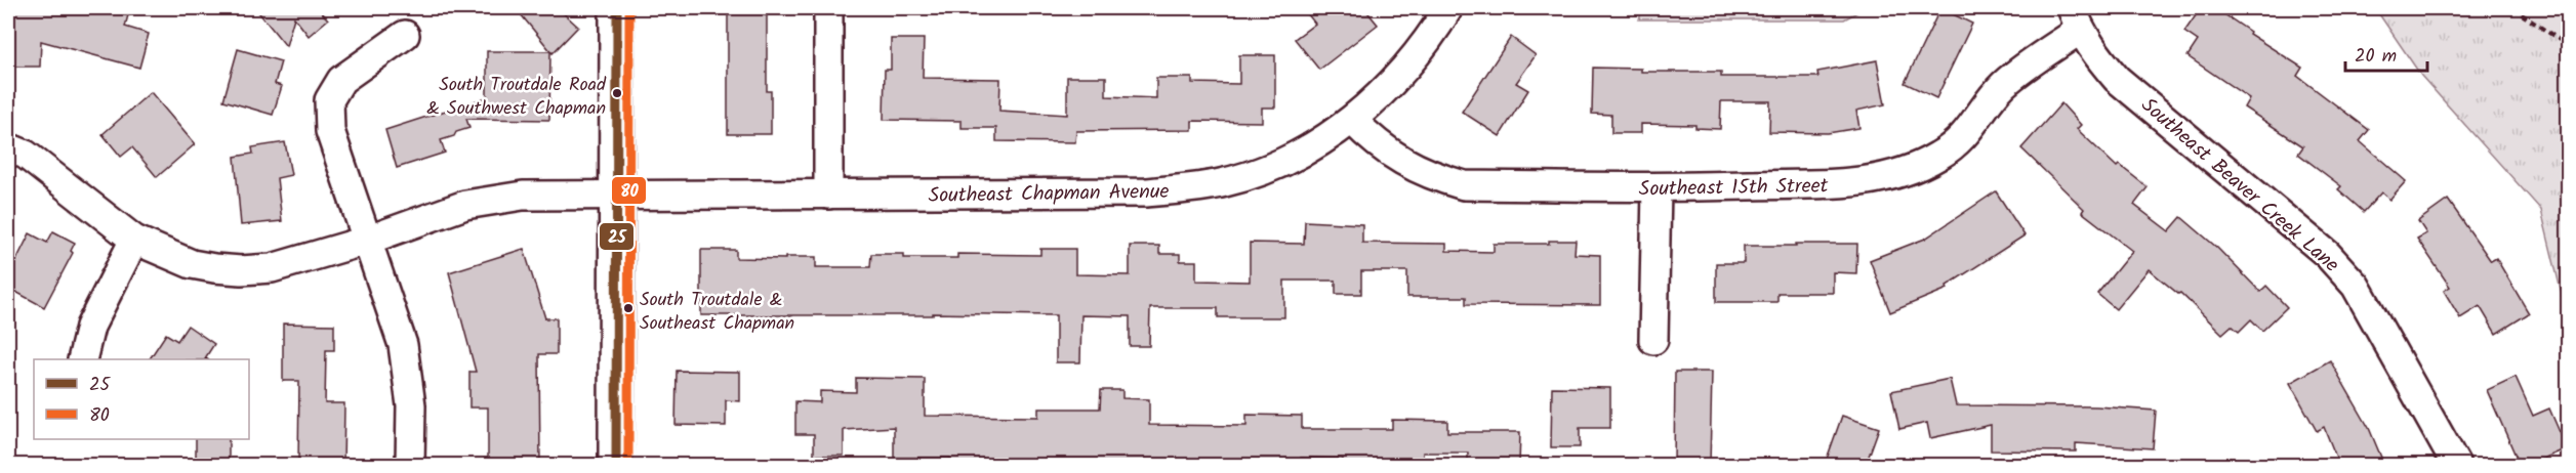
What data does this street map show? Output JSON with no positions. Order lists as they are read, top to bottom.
{
  "streets": {
    "street": ["Southeast Beaver Creek Lane", "Southeast 15th Street", "Southeast Chapman Avenue"]
  },
  "crossings": [
    ["Southeast Beaver Creek Lane", "Southeast 15th Street"],
    ["Southeast 15th Street", "Southeast Chapman Avenue"]
  ],
  "places": ["South Troutdale Road & Southwest Chapman", "South Troutdale & Southeast Chapman"],
  "lines": ["transit line 25", "transit line 80"],
  "legend": ["25", "80"],
  "scale_bar": "20 m"
}
